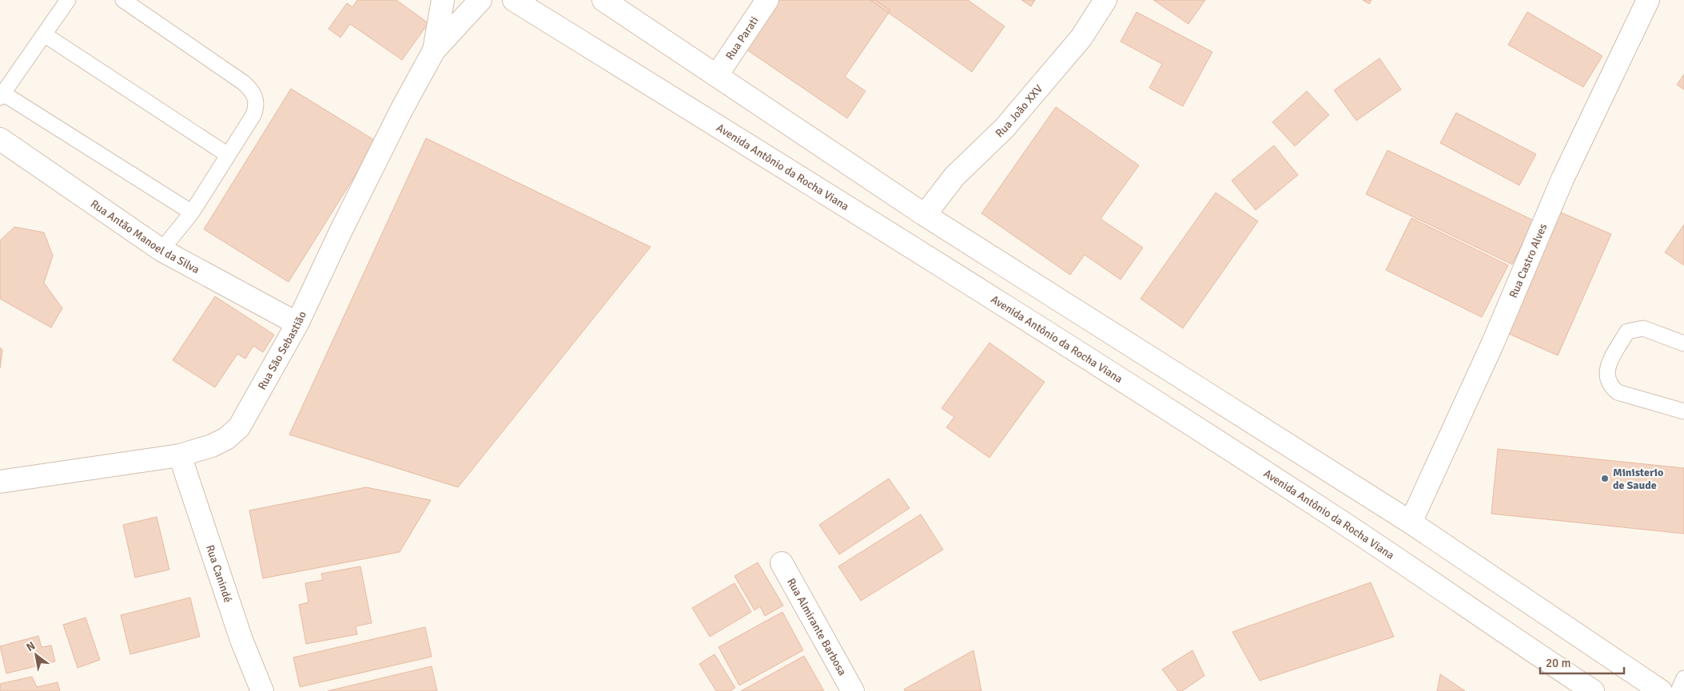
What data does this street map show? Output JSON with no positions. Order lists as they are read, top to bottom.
{
  "streets": {
    "main road": [
      "Rua Parati",
      "Rua João XXV",
      "Avenida Antônio da Rocha Viana",
      "Rua Antão Manoel da Silva",
      "Rua Castro Alves",
      "Rua São Sebastião",
      "Rua Canindé",
      "Rua Almirante Barbosa"
    ]
  },
  "crossings": [
    ["Rua Antão Manoel da Silva", "Rua São Sebastião"],
    ["Rua São Sebastião", "Rua Canindé"]
  ],
  "places": ["Ministerio de Saude"],
  "scale_bar": "20 m",
  "north": "top left"
}
